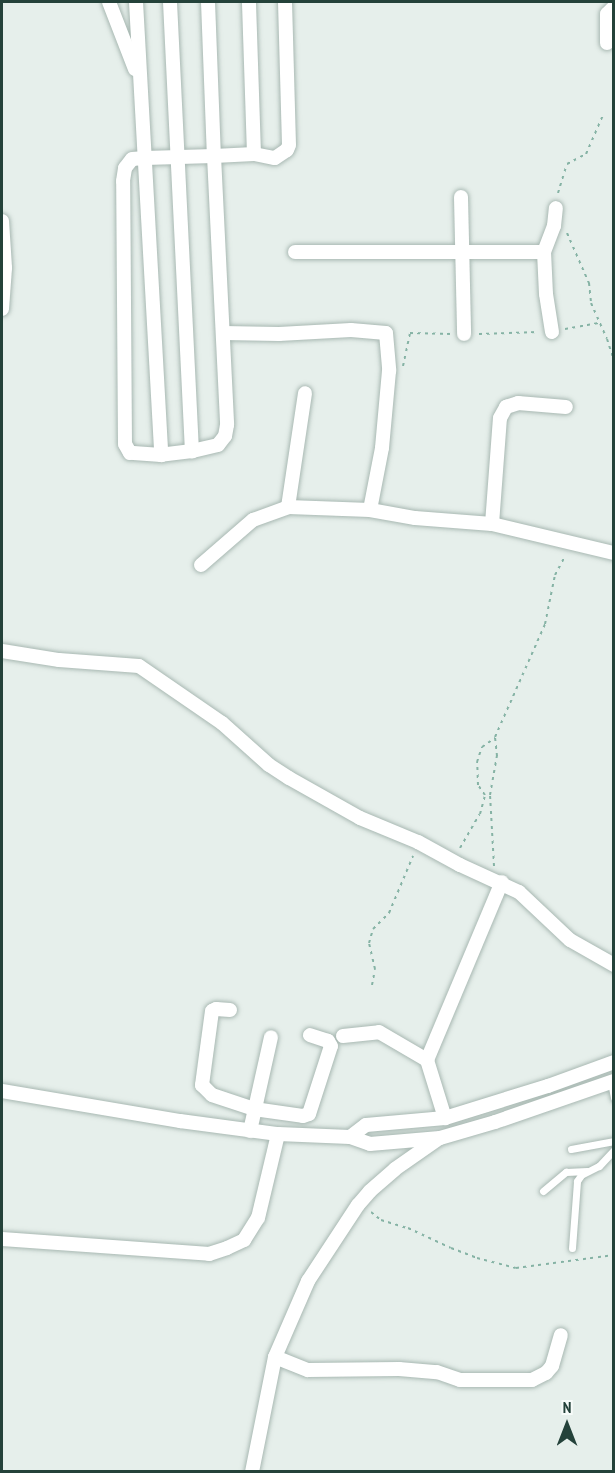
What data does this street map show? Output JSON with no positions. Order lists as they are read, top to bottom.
{
  "north": "top"
}
